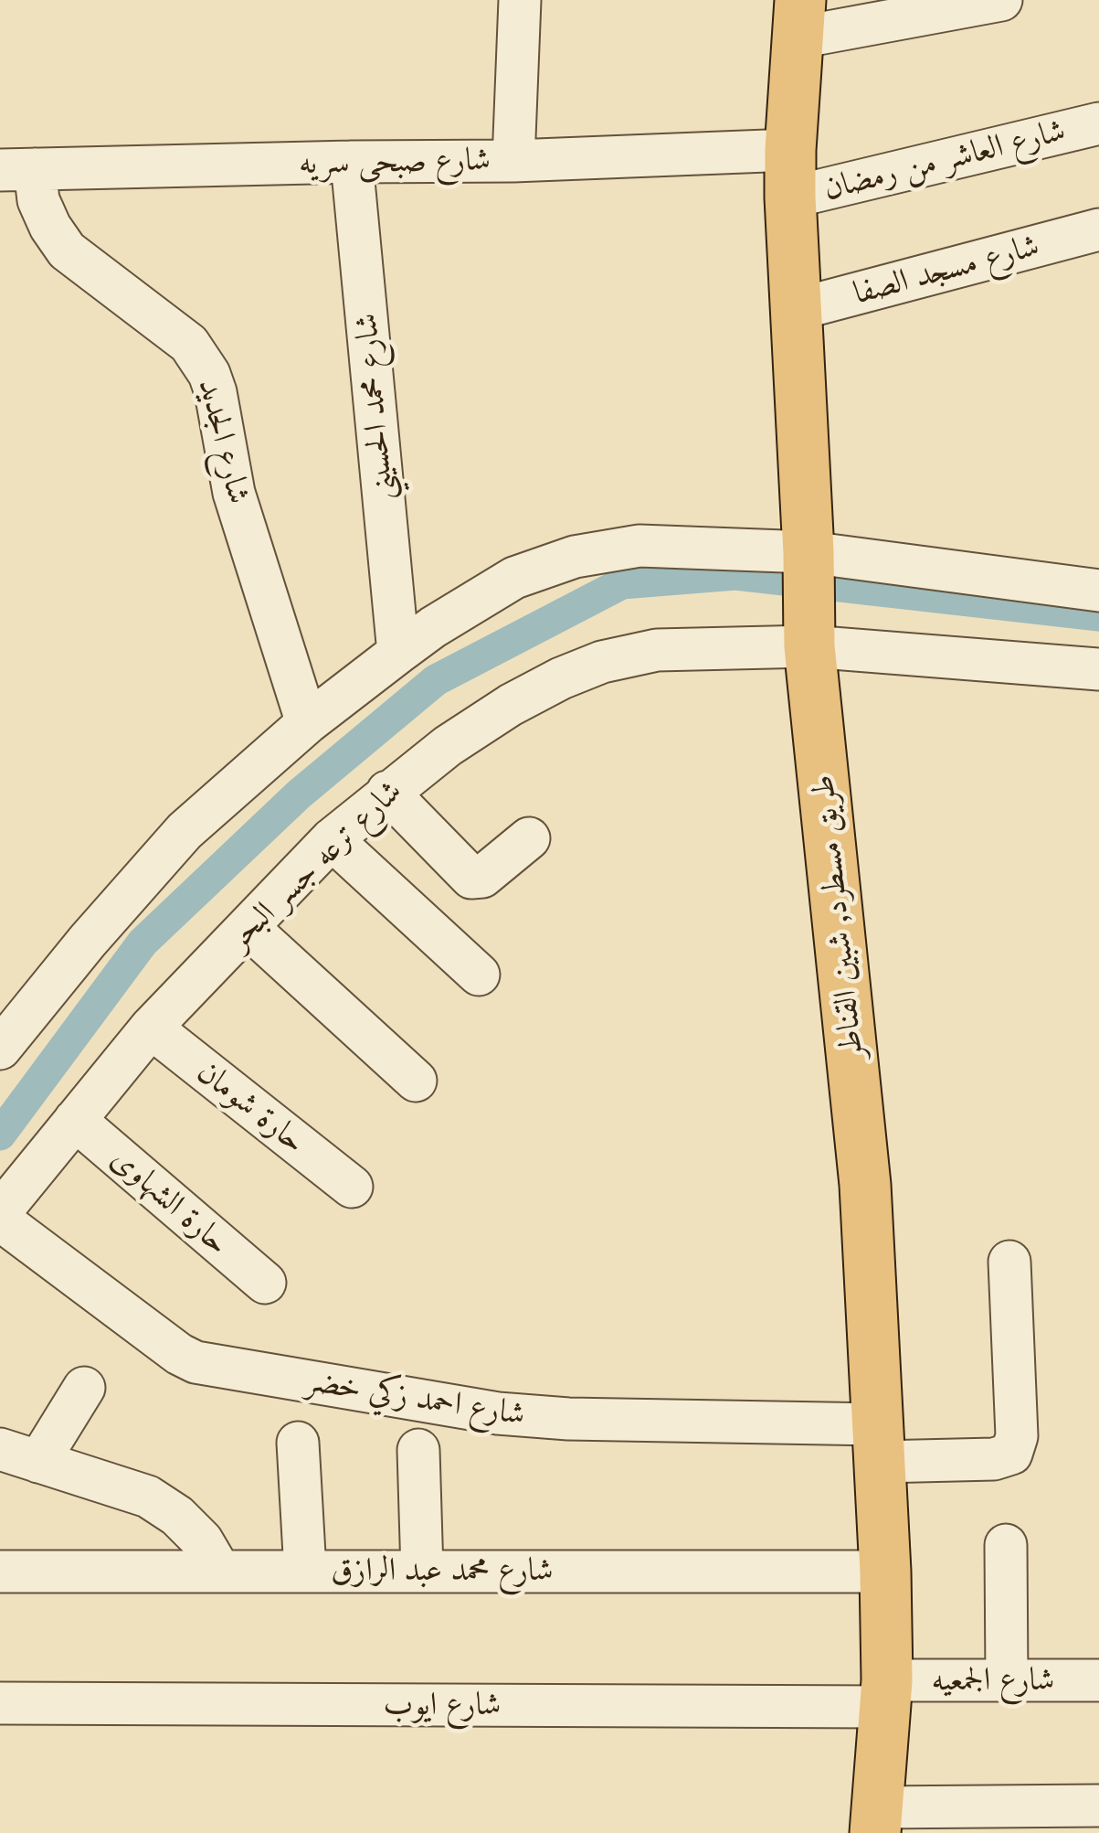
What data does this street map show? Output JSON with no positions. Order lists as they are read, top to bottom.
{
  "streets": {
    "main road": ["طريق مسطرد, شبين القناطر"],
    "street": [
      "شارع العاشر من رمضان",
      "شارع صبحى سريه",
      "شارع مسجد الصفا",
      "شارع محمد الحسيني",
      "شارع الجديد",
      "شارع ترعه جسر البحر",
      "حارة شومان",
      "حارة الشهاوى",
      "شارع احمد زكي خضر",
      "شارع محمد عبد الرازق",
      "شارع الجمعيه",
      "شارع ايوب"
    ]
  },
  "crossings": [
    ["شارع العاشر من رمضان", "شارع صبحى سريه"],
    ["شارع العاشر من رمضان", "طريق مسطرد, شبين القناطر"],
    ["شارع صبحى سريه", "شارع محمد الحسيني"],
    ["شارع صبحى سريه", "شارع الجديد"],
    ["شارع صبحى سريه", "طريق مسطرد, شبين القناطر"],
    ["شارع مسجد الصفا", "طريق مسطرد, شبين القناطر"],
    ["شارع ترعه جسر البحر", "طريق مسطرد, شبين القناطر"],
    ["شارع ترعه جسر البحر", "حارة شومان"],
    ["شارع ترعه جسر البحر", "حارة الشهاوى"],
    ["طريق مسطرد, شبين القناطر", "شارع احمد زكي خضر"],
    ["طريق مسطرد, شبين القناطر", "شارع محمد عبد الرازق"],
    ["طريق مسطرد, شبين القناطر", "شارع الجمعيه"],
    ["طريق مسطرد, شبين القناطر", "شارع ايوب"],
    ["شارع الجمعيه", "شارع ايوب"]
  ]
}
